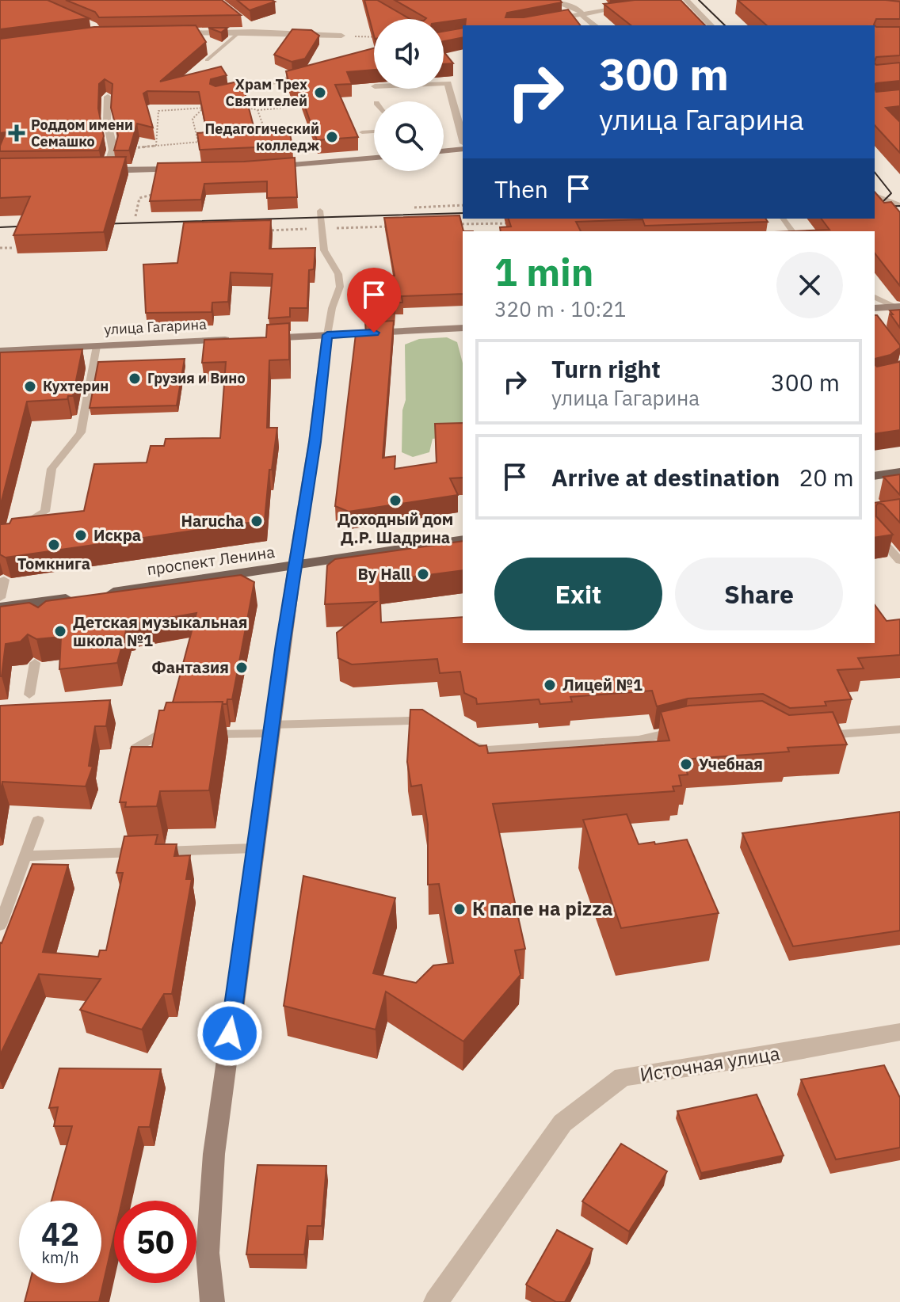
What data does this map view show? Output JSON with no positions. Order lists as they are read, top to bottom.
{
  "streets": {
    "main road": ["улица Гагарина", "проспект Ленина"],
    "street": ["Источная улица"]
  },
  "places": {
    "other": [
      "Храм Трех Святителей",
      "Педагогический колледж",
      "Грузия и Вино",
      "Кухтерин",
      "Доходный дом Д.Р. Шадрина",
      "Harucha",
      "Искра",
      "Томкнига",
      "By Hall",
      "Детская музыкальная школа №1",
      "Фантазия",
      "Лицей №1",
      "Учебная",
      "К папе на pizza"
    ],
    "health": ["Роддом имени Семашко"]
  },
  "page": {
    "turn": ["300 m", "улица Гагарина"],
    "then": "Then",
    "heading": ["1 min", "320 m · 10:21"],
    "list": [
      {
        "name": "Turn right",
        "note": "улица Гагарина",
        "value": "300 m"
      },
      {
        "name": "Arrive at destination",
        "value": "20 m"
      }
    ],
    "buttons": ["Exit", "Share"],
    "speed": "42 km/h",
    "limit": "50"
  }
}
